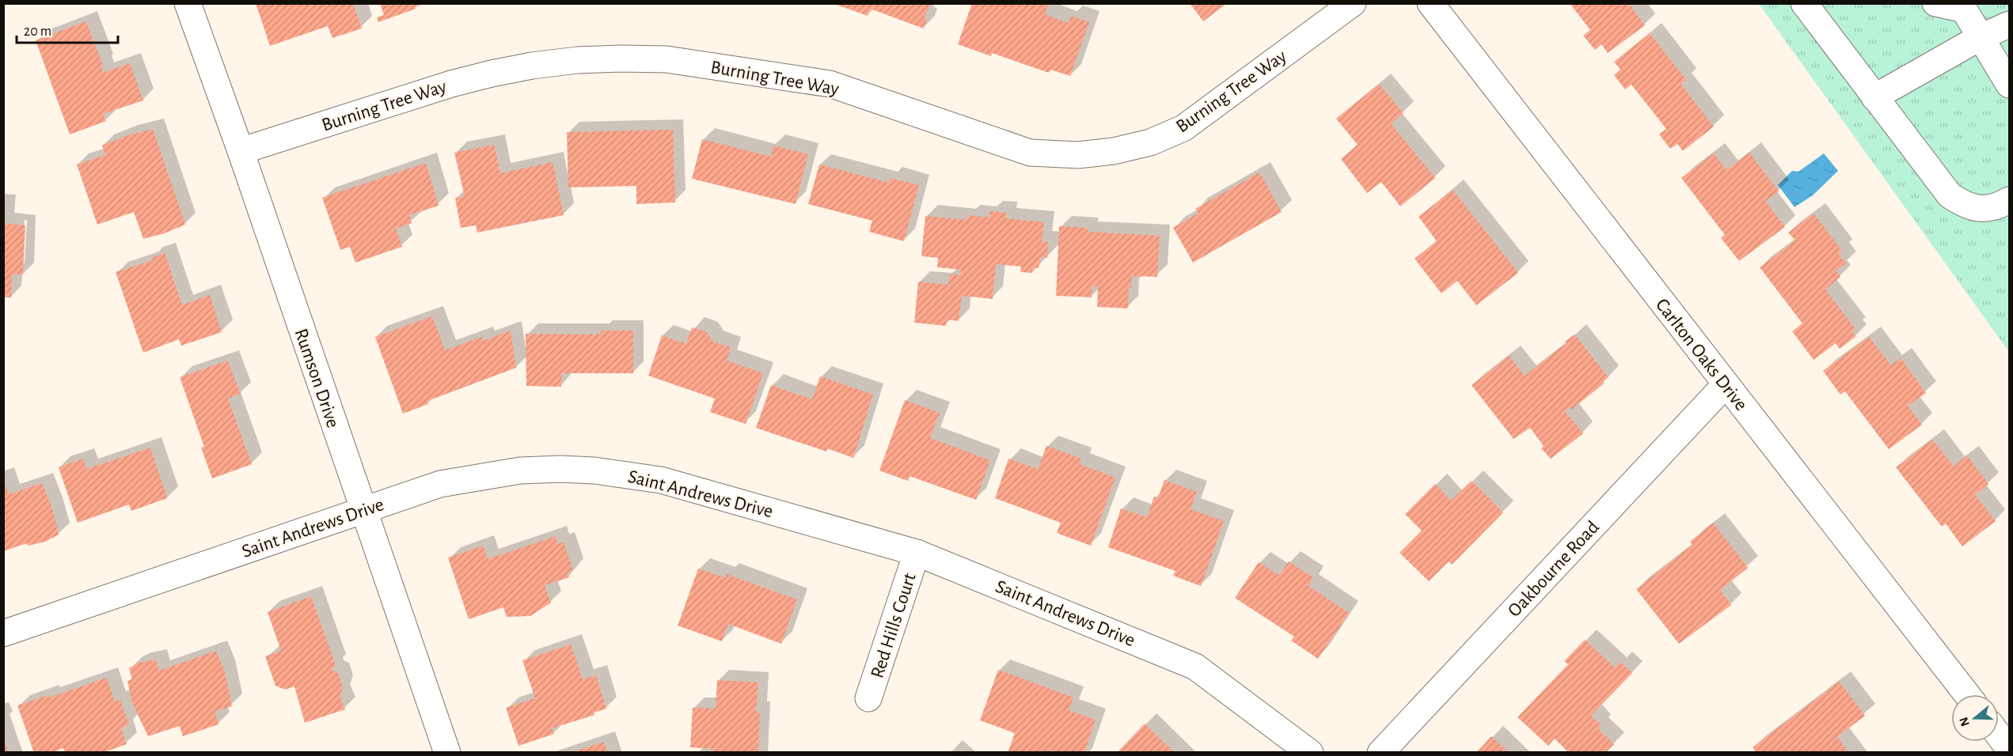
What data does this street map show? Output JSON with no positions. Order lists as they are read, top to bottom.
{
  "streets": {
    "street": [
      "Burning Tree Way",
      "Carlton Oaks Drive",
      "Rumson Drive",
      "Saint Andrews Drive",
      "Oakbourne Road",
      "Red Hills Court"
    ]
  },
  "crossings": [
    ["Burning Tree Way", "Rumson Drive"],
    ["Carlton Oaks Drive", "Oakbourne Road"],
    ["Rumson Drive", "Saint Andrews Drive"],
    ["Saint Andrews Drive", "Red Hills Court"]
  ],
  "scale_bar": "20 m",
  "north": "left"
}
